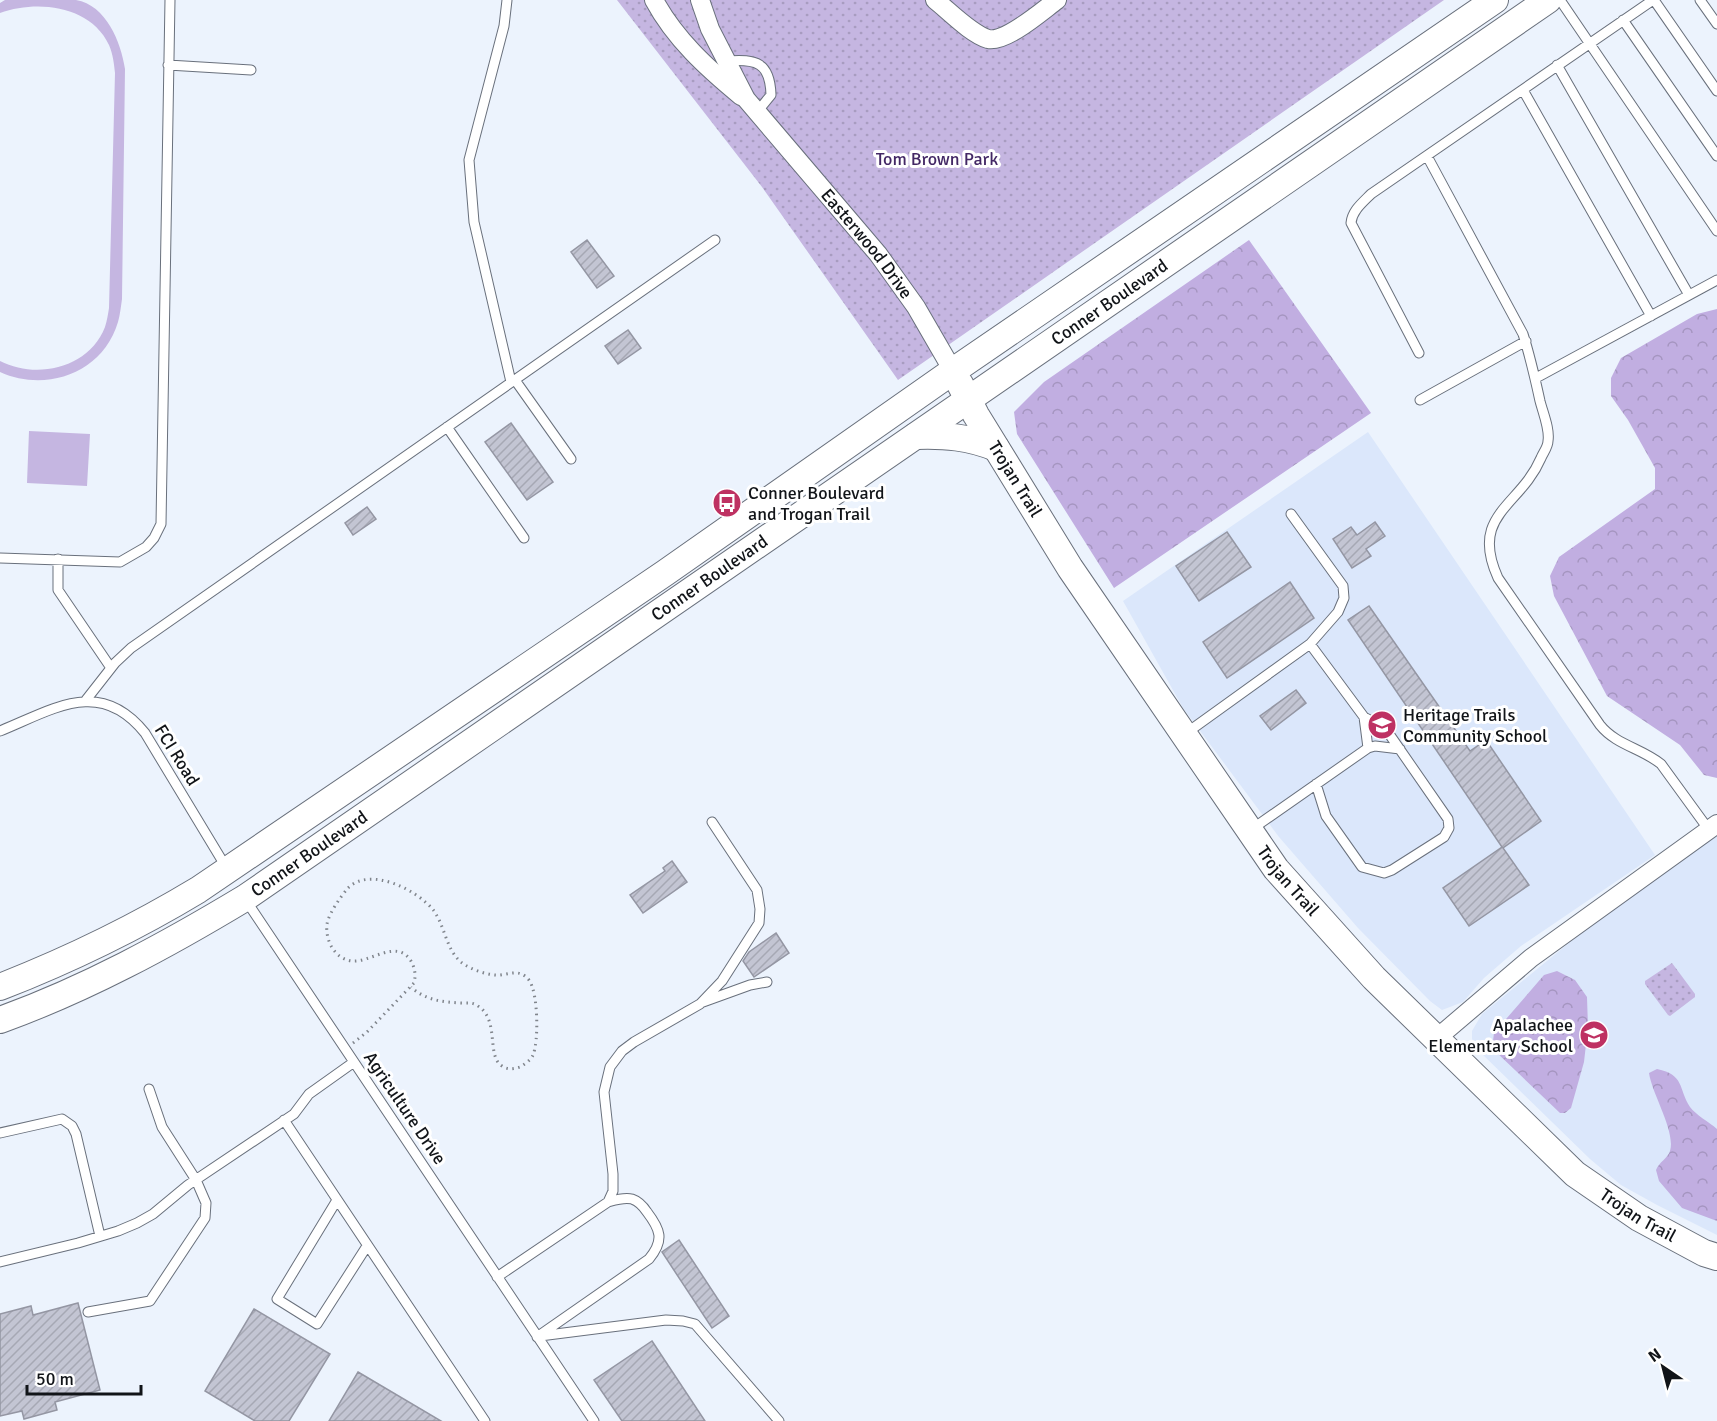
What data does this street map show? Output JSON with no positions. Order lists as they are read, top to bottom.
{
  "streets": {
    "main road": ["Easterwood Drive", "Conner Boulevard", "Trojan Trail"],
    "lane": ["FCI Road", "Agriculture Drive"]
  },
  "crossings": [
    ["Easterwood Drive", "Conner Boulevard"],
    ["Easterwood Drive", "Trojan Trail"],
    ["Conner Boulevard", "Trojan Trail"],
    ["Conner Boulevard", "FCI Road"],
    ["Conner Boulevard", "Agriculture Drive"]
  ],
  "parks": ["Tom Brown Park"],
  "places": {
    "bus stop": ["Conner Boulevard and Trogan Trail"],
    "school or university": ["Heritage Trails Community School", "Apalachee Elementary School"]
  },
  "scale_bar": "50 m",
  "north": "top left"
}
